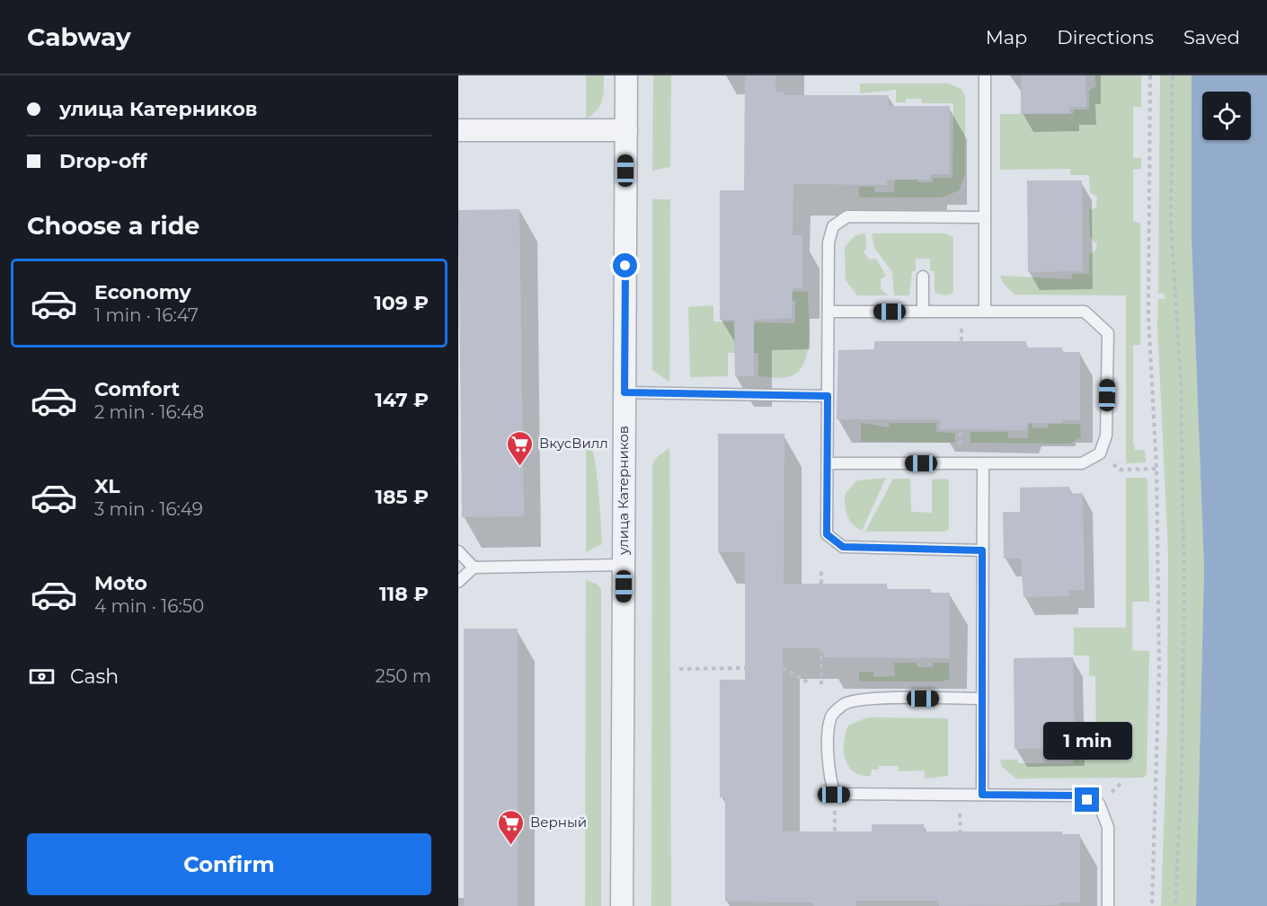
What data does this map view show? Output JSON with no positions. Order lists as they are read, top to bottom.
{
  "streets": {
    "street": ["улица Катерников"]
  },
  "places": {
    "supermarket": ["ВкусВилл", "Верный"]
  },
  "page": {
    "header": "Cabway",
    "nav": ["Map", "Directions", "Saved"],
    "banner": ["улица Катерников", "Drop-off"],
    "heading": "Choose a ride",
    "list": [
      {
        "name": "Economy",
        "note": "1 min · 16:47",
        "value": "109 ₽"
      },
      {
        "name": "Comfort",
        "note": "2 min · 16:48",
        "value": "147 ₽"
      },
      {
        "name": "XL",
        "note": "3 min · 16:49",
        "value": "185 ₽"
      },
      {
        "name": "Moto",
        "note": "4 min · 16:50",
        "value": "118 ₽"
      }
    ],
    "pay": ["Cash", "250 m"],
    "bubble": "1 min",
    "buttons": "Confirm"
  }
}
